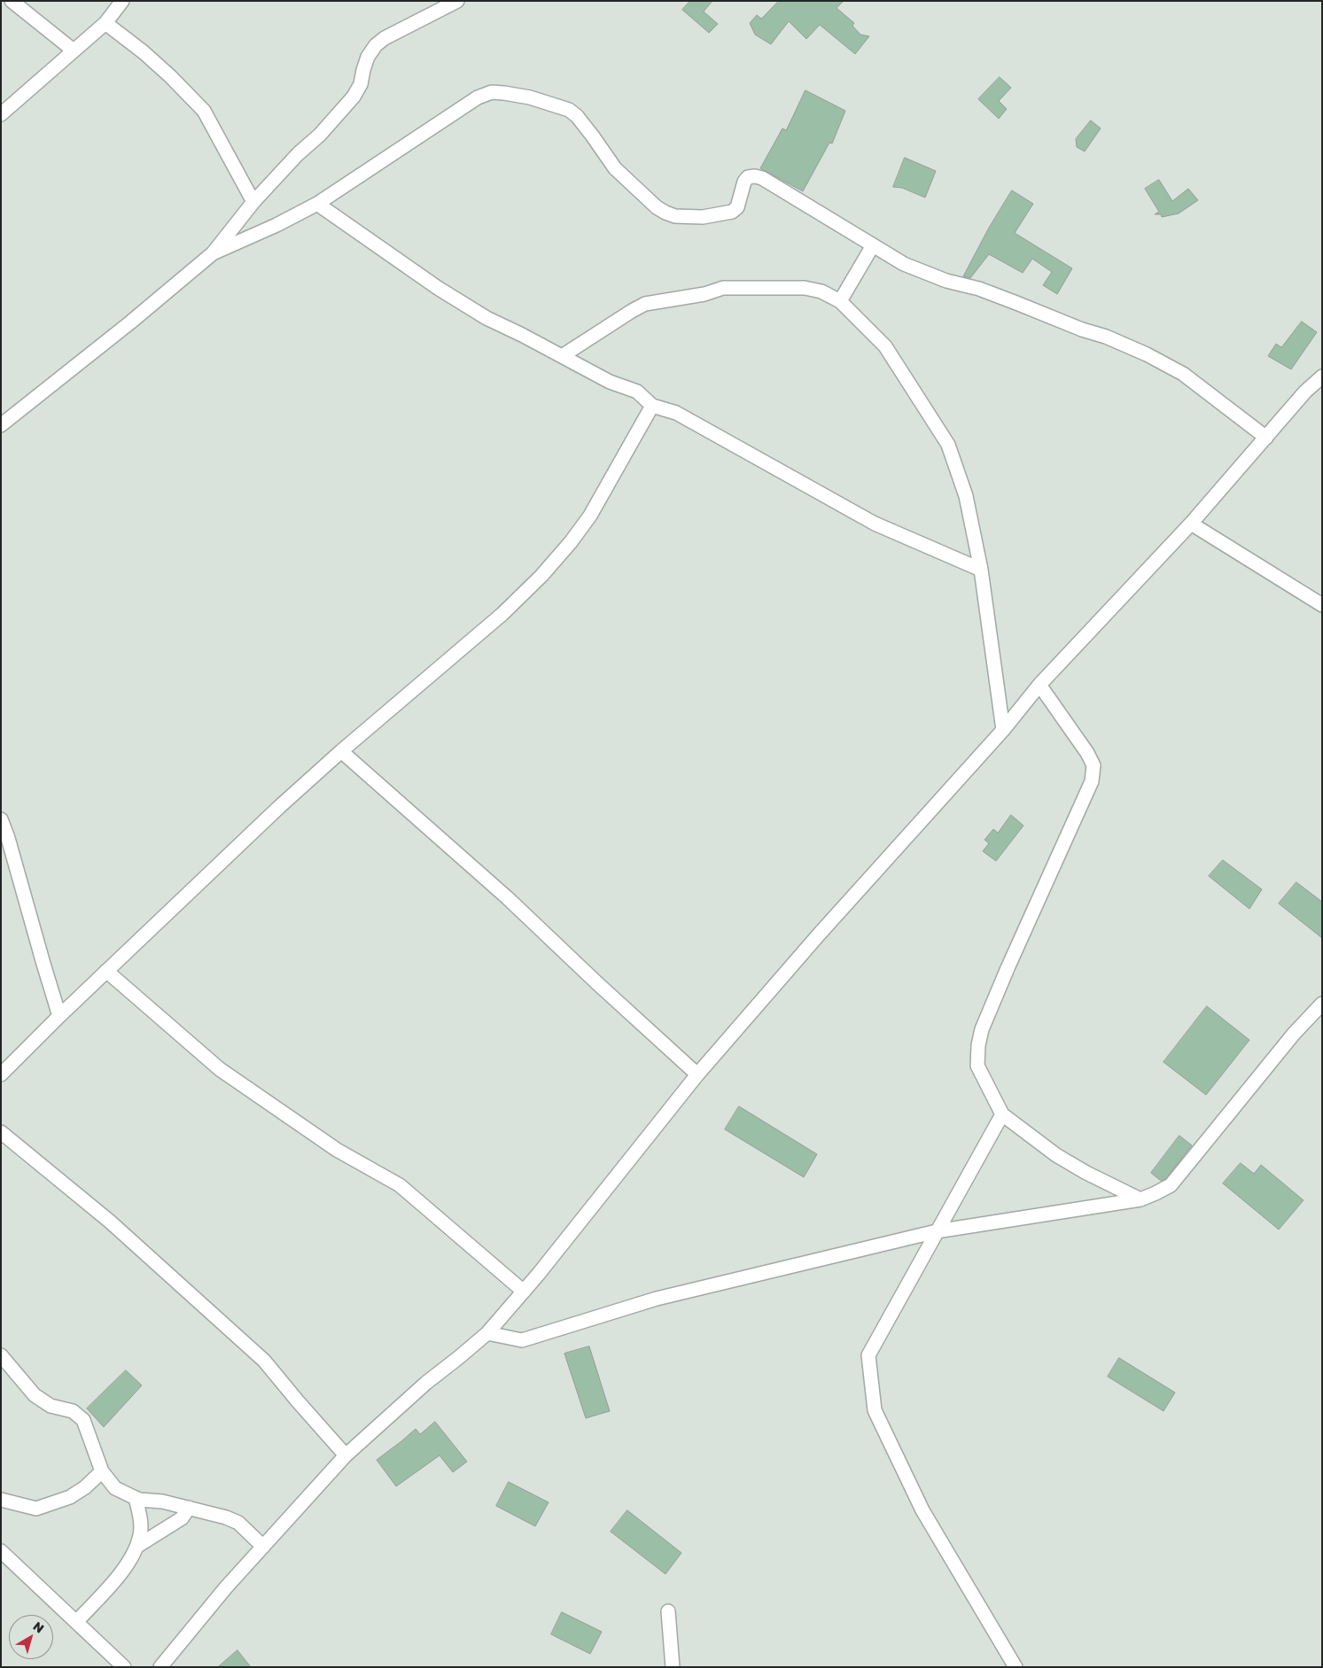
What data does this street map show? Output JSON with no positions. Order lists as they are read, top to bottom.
{
  "north": "top right"
}
